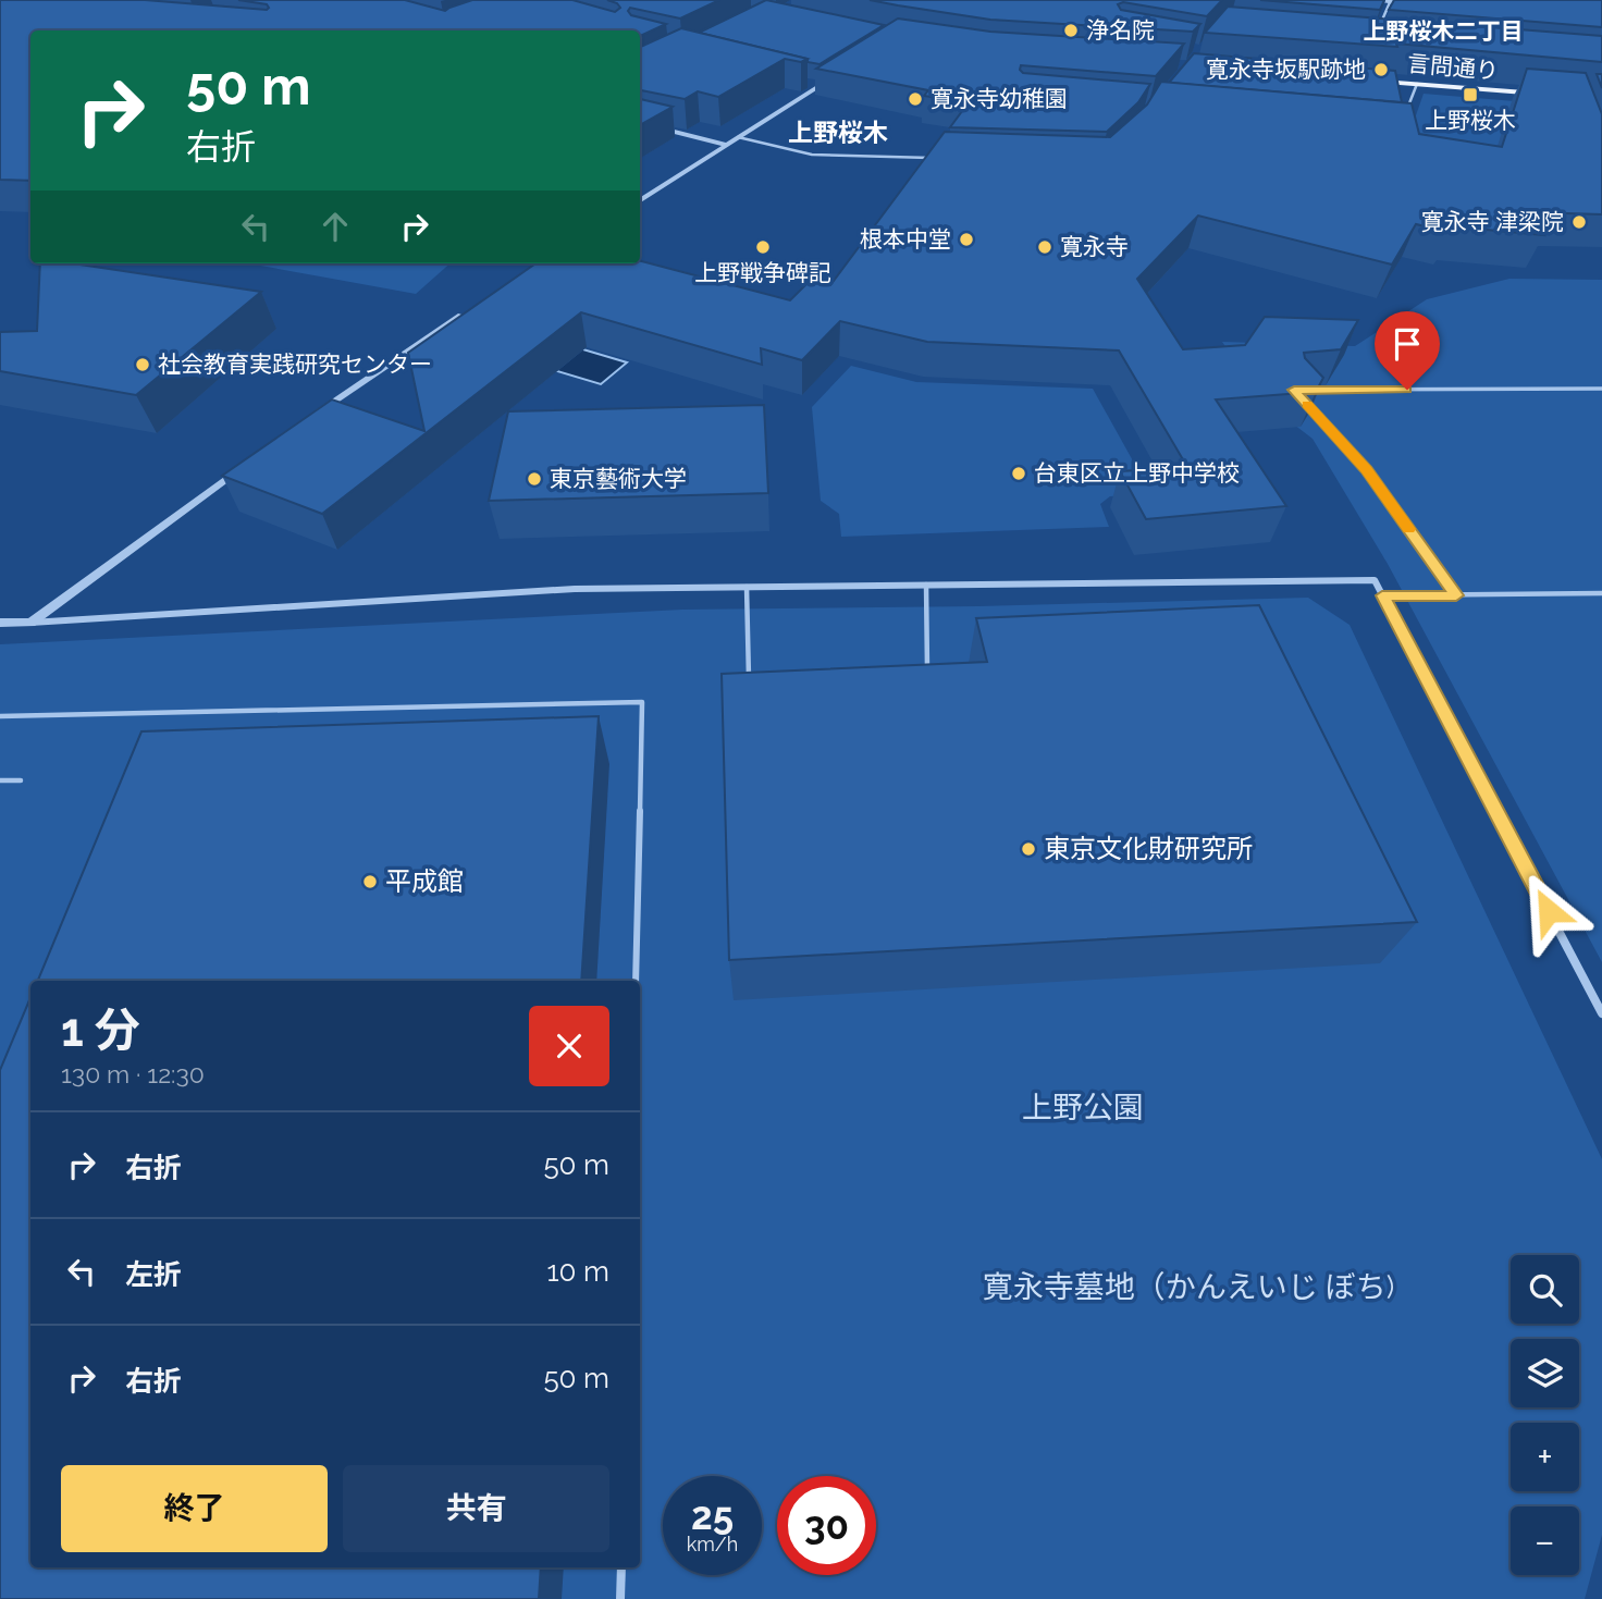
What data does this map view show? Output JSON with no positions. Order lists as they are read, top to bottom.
{
  "streets": {
    "main road": ["言問通り"]
  },
  "districts": ["上野桜木二丁目", "上野桜木"],
  "parks": ["上野公園", "寛永寺墓地（かんえいじ ぼち)"],
  "places": {
    "other": [
      "浄名院",
      "寛永寺坂駅跡地",
      "寛永寺幼稚園",
      "寛永寺 津梁院",
      "根本中堂",
      "上野戦争碑記",
      "寛永寺",
      "社会教育実践研究センター",
      "台東区立上野中学校",
      "東京藝術大学",
      "東京文化財研究所",
      "平成館"
    ],
    "transit": ["上野桜木"]
  },
  "page": {
    "turn": ["50 m", "右折"],
    "heading": ["1 分", "130 m · 12:30"],
    "list": [
      {
        "name": "右折",
        "value": "50 m"
      },
      {
        "name": "左折",
        "value": "10 m"
      },
      {
        "name": "右折",
        "value": "50 m"
      }
    ],
    "map_buttons": ["+", "−"],
    "buttons": ["終了", "共有"],
    "speed": "25 km/h",
    "limit": "30"
  }
}
